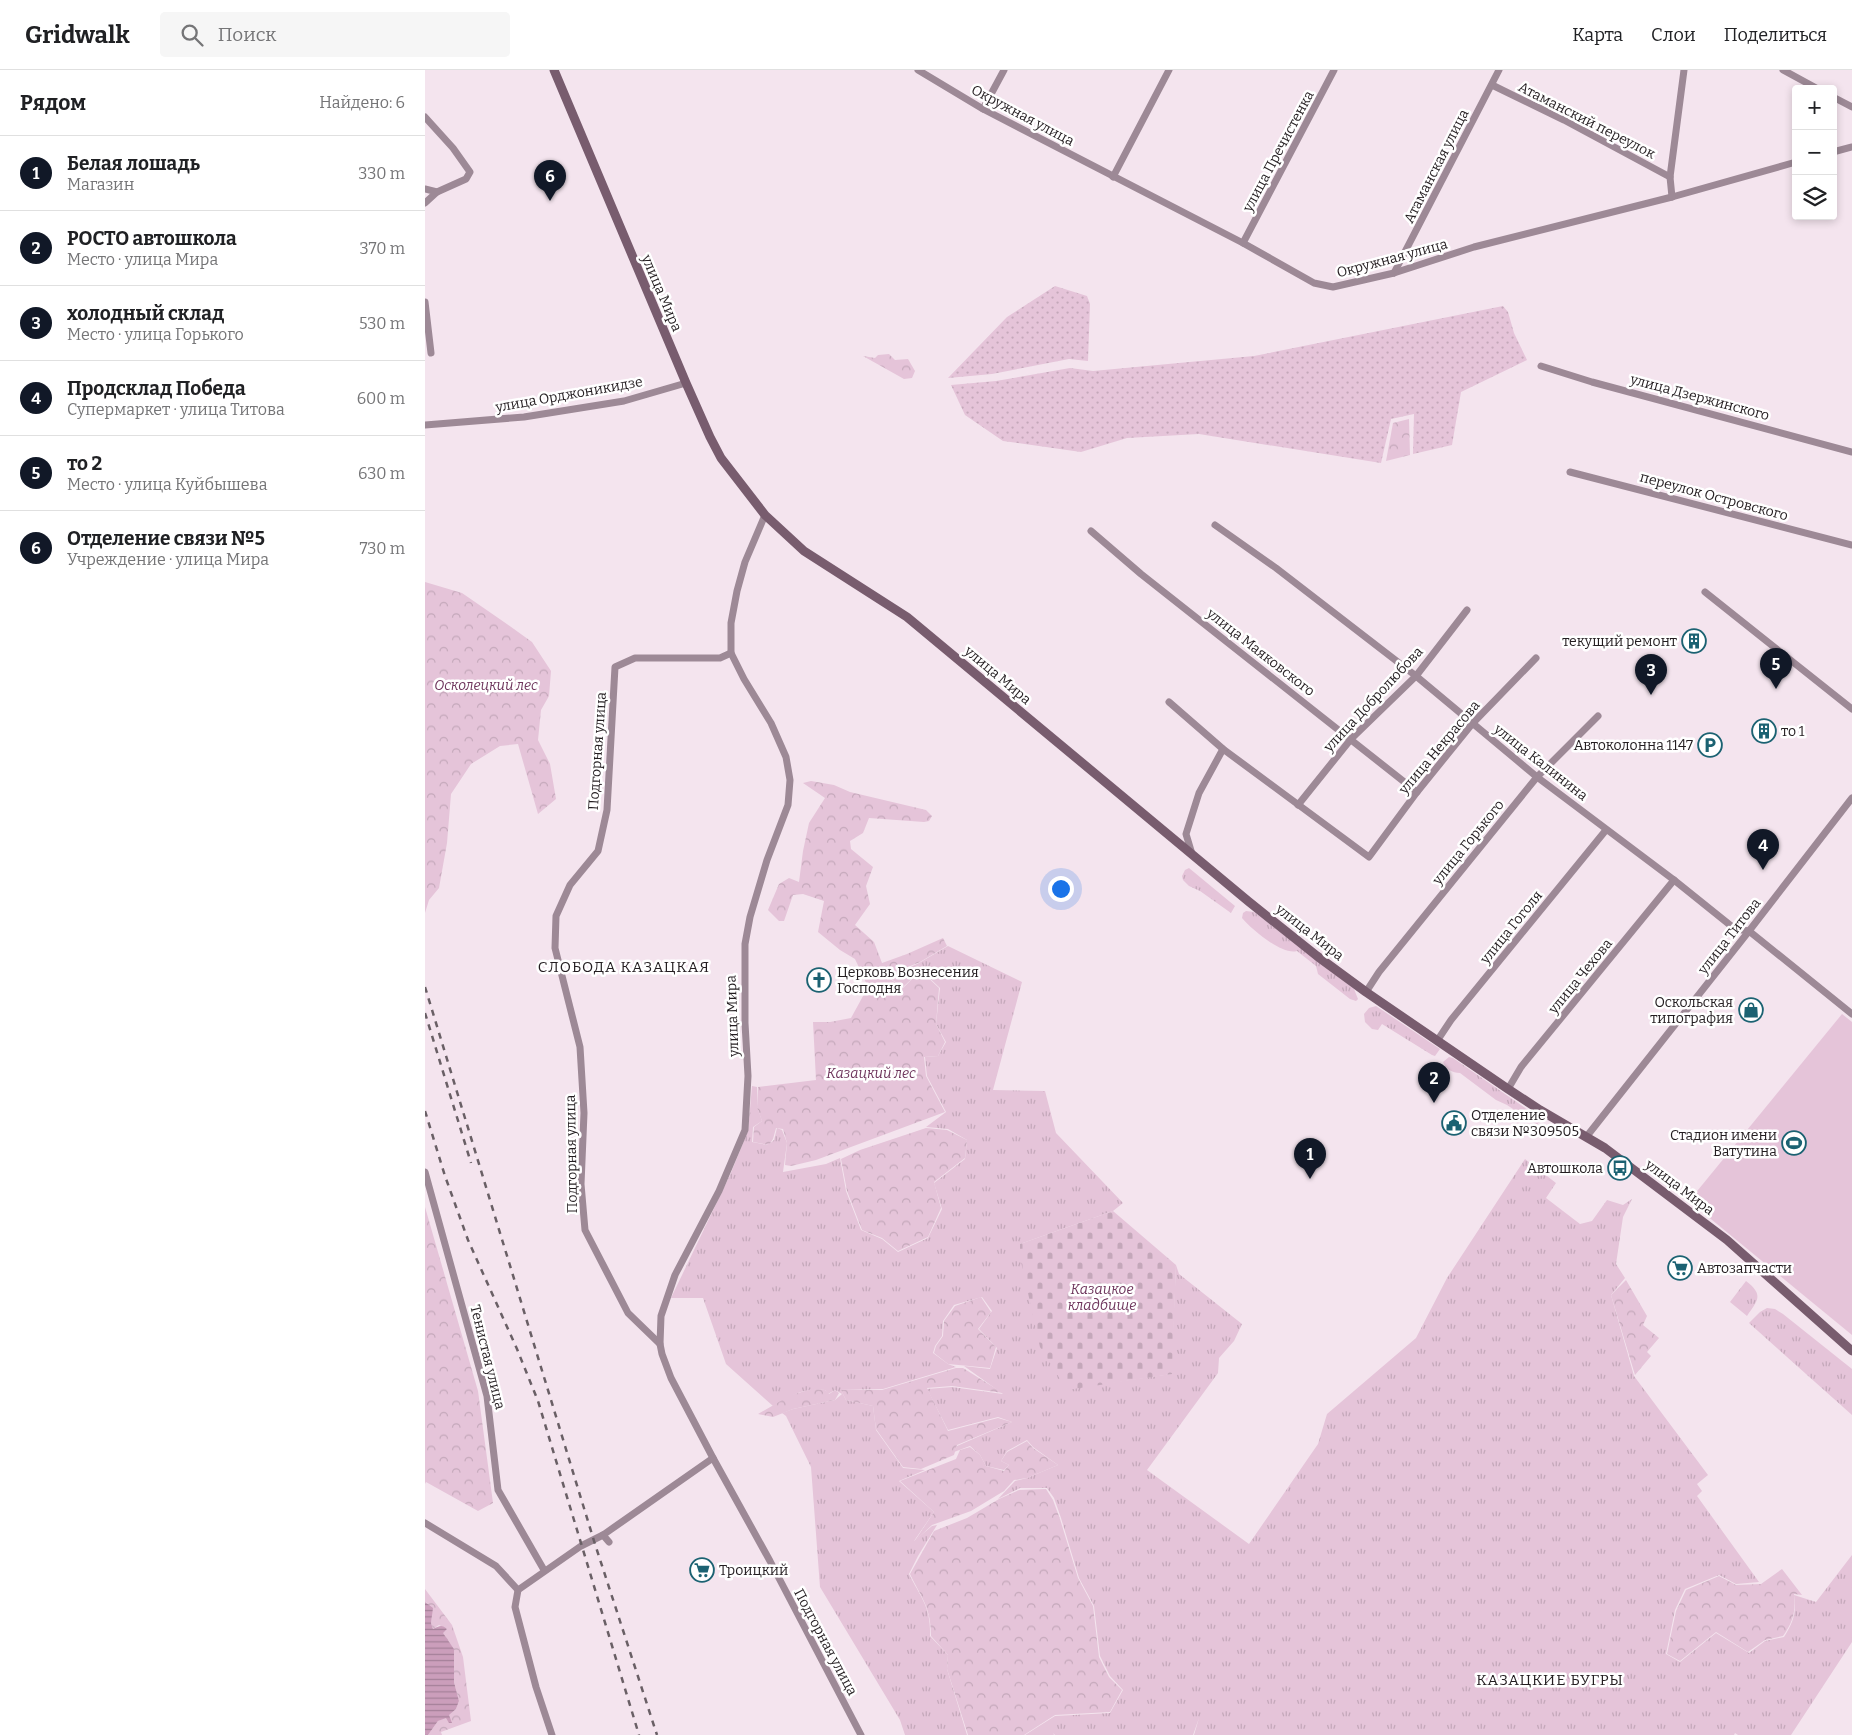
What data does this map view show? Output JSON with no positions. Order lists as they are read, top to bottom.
{
  "streets": {
    "main road": ["улица Мира"],
    "street": [
      "Окружная улица",
      "Атаманский переулок",
      "улица Пречистенка",
      "Атаманская улица",
      "улица Орджоникидзе",
      "улица Дзержинского",
      "переулок Островского",
      "улица Маяковского",
      "улица Добролюбова",
      "улица Некрасова",
      "Подгорная улица",
      "улица Калинина",
      "улица Горького",
      "улица Гоголя",
      "улица Титова",
      "улица Чехова",
      "Тенистая улица"
    ]
  },
  "crossings": [
    ["Окружная улица", "улица Пречистенка"],
    ["Окружная улица", "Атаманская улица"],
    ["Атаманский переулок", "Атаманская улица"],
    ["улица Мира", "улица Орджоникидзе"],
    ["улица Мира", "Подгорная улица"],
    ["улица Мира", "улица Горького"],
    ["улица Мира", "улица Гоголя"],
    ["улица Мира", "улица Титова"],
    ["улица Мира", "улица Чехова"],
    ["улица Маяковского", "улица Добролюбова"],
    ["улица Маяковского", "улица Некрасова"],
    ["улица Добролюбова", "улица Некрасова"],
    ["улица Добролюбова", "улица Калинина"],
    ["улица Некрасова", "улица Калинина"],
    ["улица Калинина", "улица Горького"],
    ["улица Калинина", "улица Гоголя"],
    ["улица Калинина", "улица Титова"],
    ["улица Калинина", "улица Чехова"]
  ],
  "districts": ["СЛОБОДА КАЗАЦКАЯ", "КАЗАЦКИЕ БУГРЫ"],
  "parks": ["Осколецкий лес", "Казацкий лес", "Казацкое кладбище"],
  "places": {
    "building": ["текущий ремонт", "то 1"],
    "parking": ["Автоколонна 1147"],
    "church": ["Церковь Вознесения Господня"],
    "shop": ["Оскольская типография"],
    "public building": ["Отделение связи №309505"],
    "sports": ["Стадион имени Ватутина"],
    "bus stop": ["Автошкола"],
    "supermarket": ["Автозапчасти", "Троицкий"]
  },
  "page": {
    "header": "Gridwalk",
    "search": "Поиск",
    "nav": ["Карта", "Слои", "Поделиться"],
    "heading": ["Рядом", "Найдено: 6"],
    "map_buttons": ["+", "−"],
    "list": [
      {
        "mark": "1",
        "name": "Белая лошадь",
        "note": "Магазин",
        "value": "330 m"
      },
      {
        "mark": "2",
        "name": "РОСТО автошкола",
        "note": "Место · улица Мира",
        "value": "370 m"
      },
      {
        "mark": "3",
        "name": "холодный склад",
        "note": "Место · улица Горького",
        "value": "530 m"
      },
      {
        "mark": "4",
        "name": "Продсклад Победа",
        "note": "Супермаркет · улица Титова",
        "value": "600 m"
      },
      {
        "mark": "5",
        "name": "то 2",
        "note": "Место · улица Куйбышева",
        "value": "630 m"
      },
      {
        "mark": "6",
        "name": "Отделение связи №5",
        "note": "Учреждение · улица Мира",
        "value": "730 m"
      }
    ],
    "pins": [
      "6",
      "5",
      "3",
      "4",
      "2",
      "1"
    ]
  }
}
